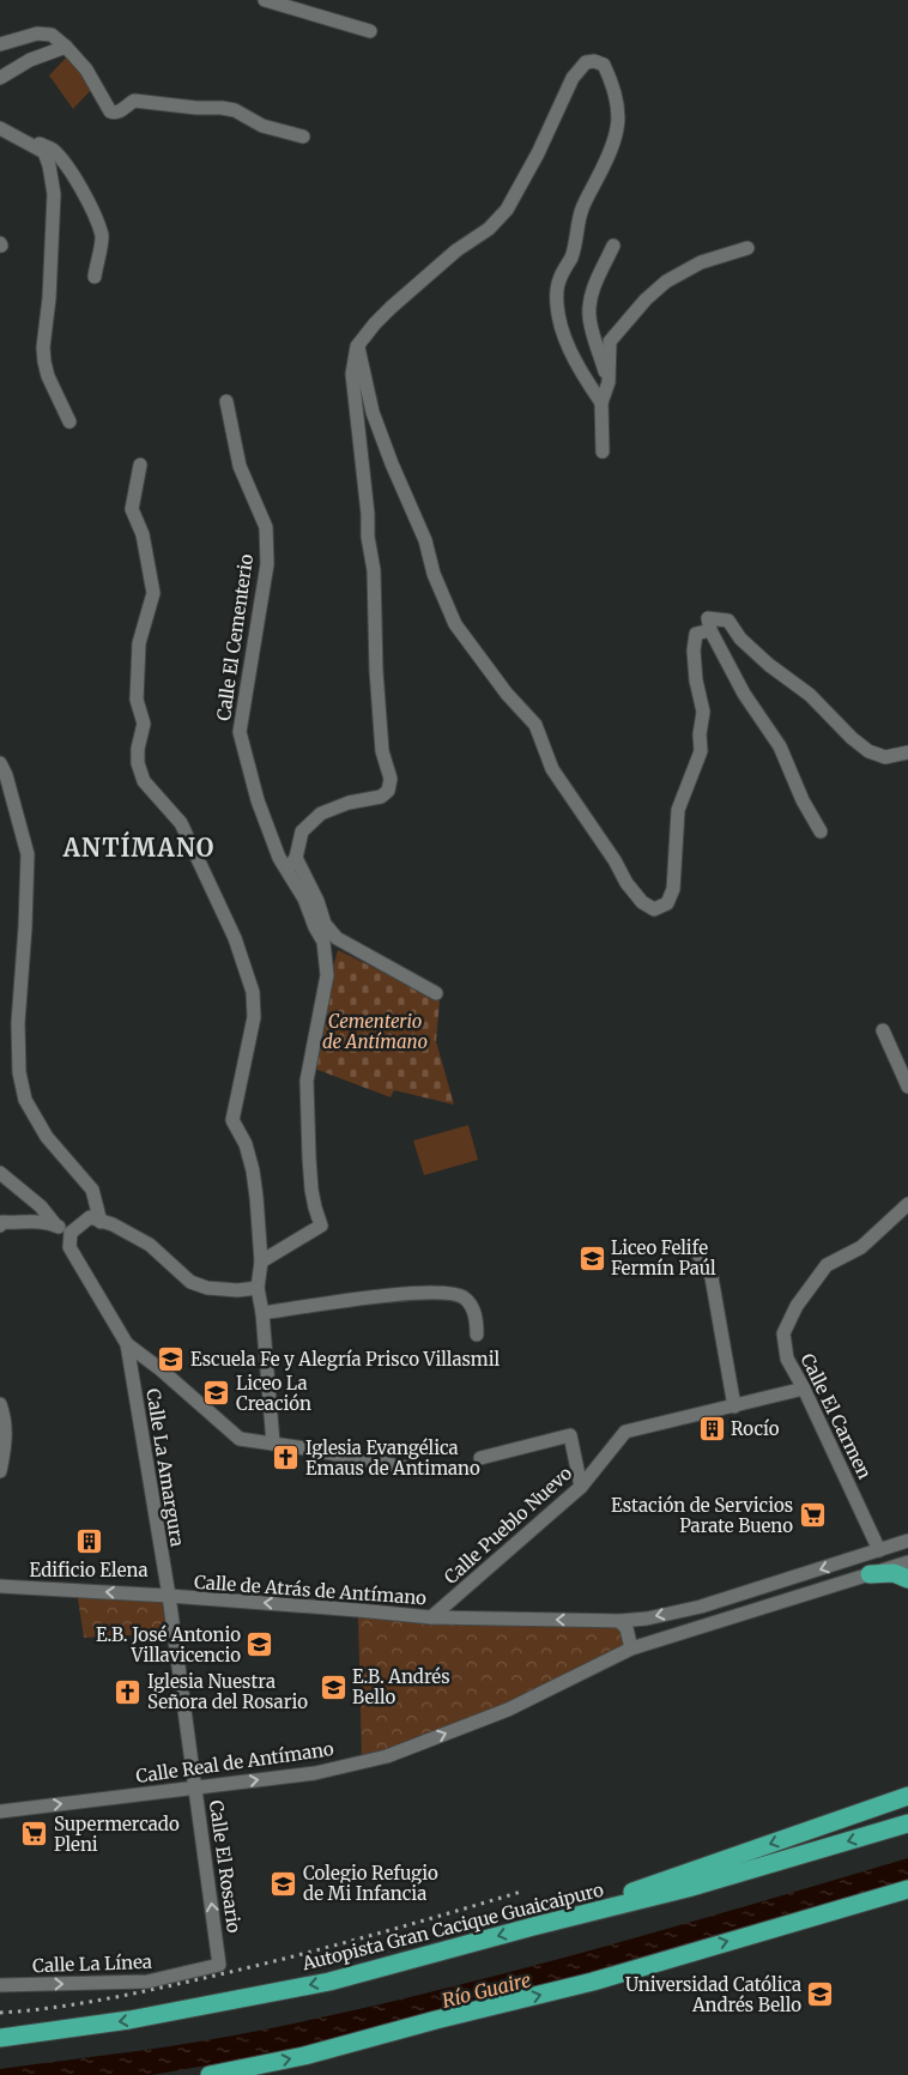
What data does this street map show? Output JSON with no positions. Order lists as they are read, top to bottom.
{
  "streets": {
    "highway": ["Autopista Gran Cacique Guaicaipuro"],
    "street": [
      "Calle El Cementerio",
      "Calle El Carmen",
      "Calle La Amargura",
      "Calle Pueblo Nuevo",
      "Calle de Atrás de Antímano",
      "Calle Real de Antímano",
      "Calle El Rosario",
      "Calle La Línea"
    ]
  },
  "crossings": [
    ["Calle El Carmen", "Calle Pueblo Nuevo"],
    ["Calle El Carmen", "Calle de Atrás de Antímano"],
    ["Calle La Amargura", "Calle de Atrás de Antímano"],
    ["Calle La Amargura", "Calle El Rosario"],
    ["Calle Pueblo Nuevo", "Calle de Atrás de Antímano"],
    ["Calle de Atrás de Antímano", "Calle El Rosario"],
    ["Calle Real de Antímano", "Calle El Rosario"],
    ["Calle El Rosario", "Calle La Línea"]
  ],
  "one_way": [
    "Calle de Atrás de Antímano",
    "Calle Real de Antímano",
    "Calle El Rosario",
    "Calle La Línea"
  ],
  "districts": ["ANTÍMANO"],
  "water": ["Río Guaire"],
  "parks": ["Cementerio de Antímano"],
  "places": {
    "school or university": [
      "Liceo Felife Fermín Paúl",
      "Escuela Fe y Alegría Prisco Villasmil",
      "Liceo La Creación",
      "E.B. José Antonio Villavicencio",
      "E.B. Andrés Bello",
      "Colegio Refugio de Mi Infancia",
      "Universidad Católica Andrés Bello"
    ],
    "building": ["Rocío", "Edificio Elena"],
    "church": ["Iglesia Evangélica Emaus de Antimano", "Iglesia Nuestra Señora del Rosario"],
    "supermarket": ["Estación de Servicios Parate Bueno", "Supermercado Pleni"]
  }
}
